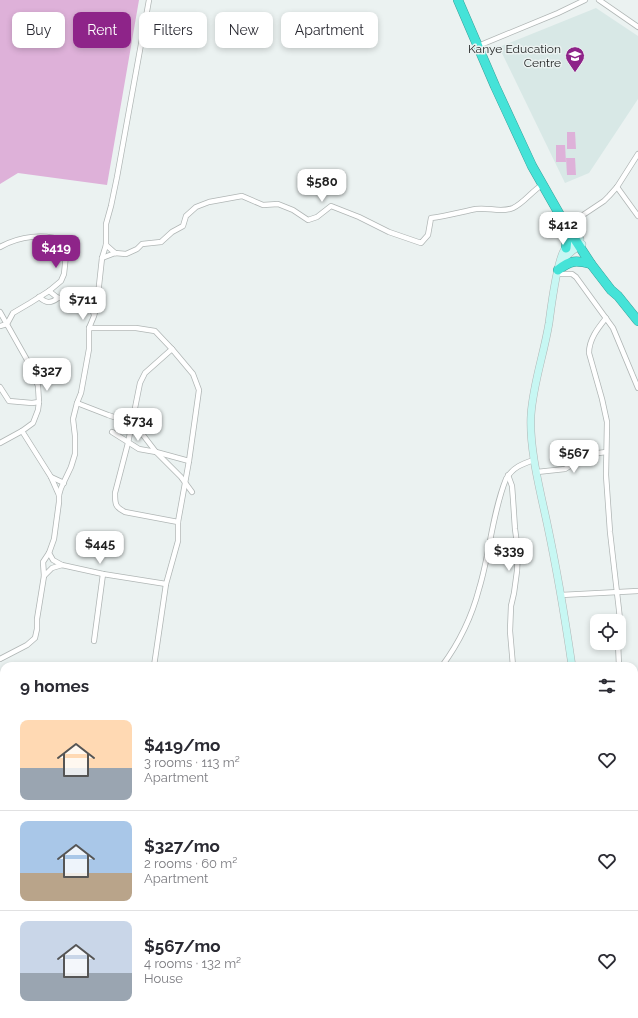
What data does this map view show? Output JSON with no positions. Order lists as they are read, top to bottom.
{
  "places": {
    "school or university": ["Kanye Education Centre"]
  },
  "page": {
    "chip": [
      "Buy",
      "Rent",
      "Filters",
      "New",
      "Apartment"
    ],
    "price": [
      "$580",
      "$412",
      "$419",
      "$711",
      "$327",
      "$734",
      "$567",
      "$445",
      "$339"
    ],
    "heading": "9 homes",
    "list": [
      {
        "name": "$419/mo",
        "note": "3 rooms · 113 m² · Apartment"
      },
      {
        "name": "$327/mo",
        "note": "2 rooms · 60 m² · Apartment"
      },
      {
        "name": "$567/mo",
        "note": "4 rooms · 132 m² · House"
      }
    ]
  }
}
